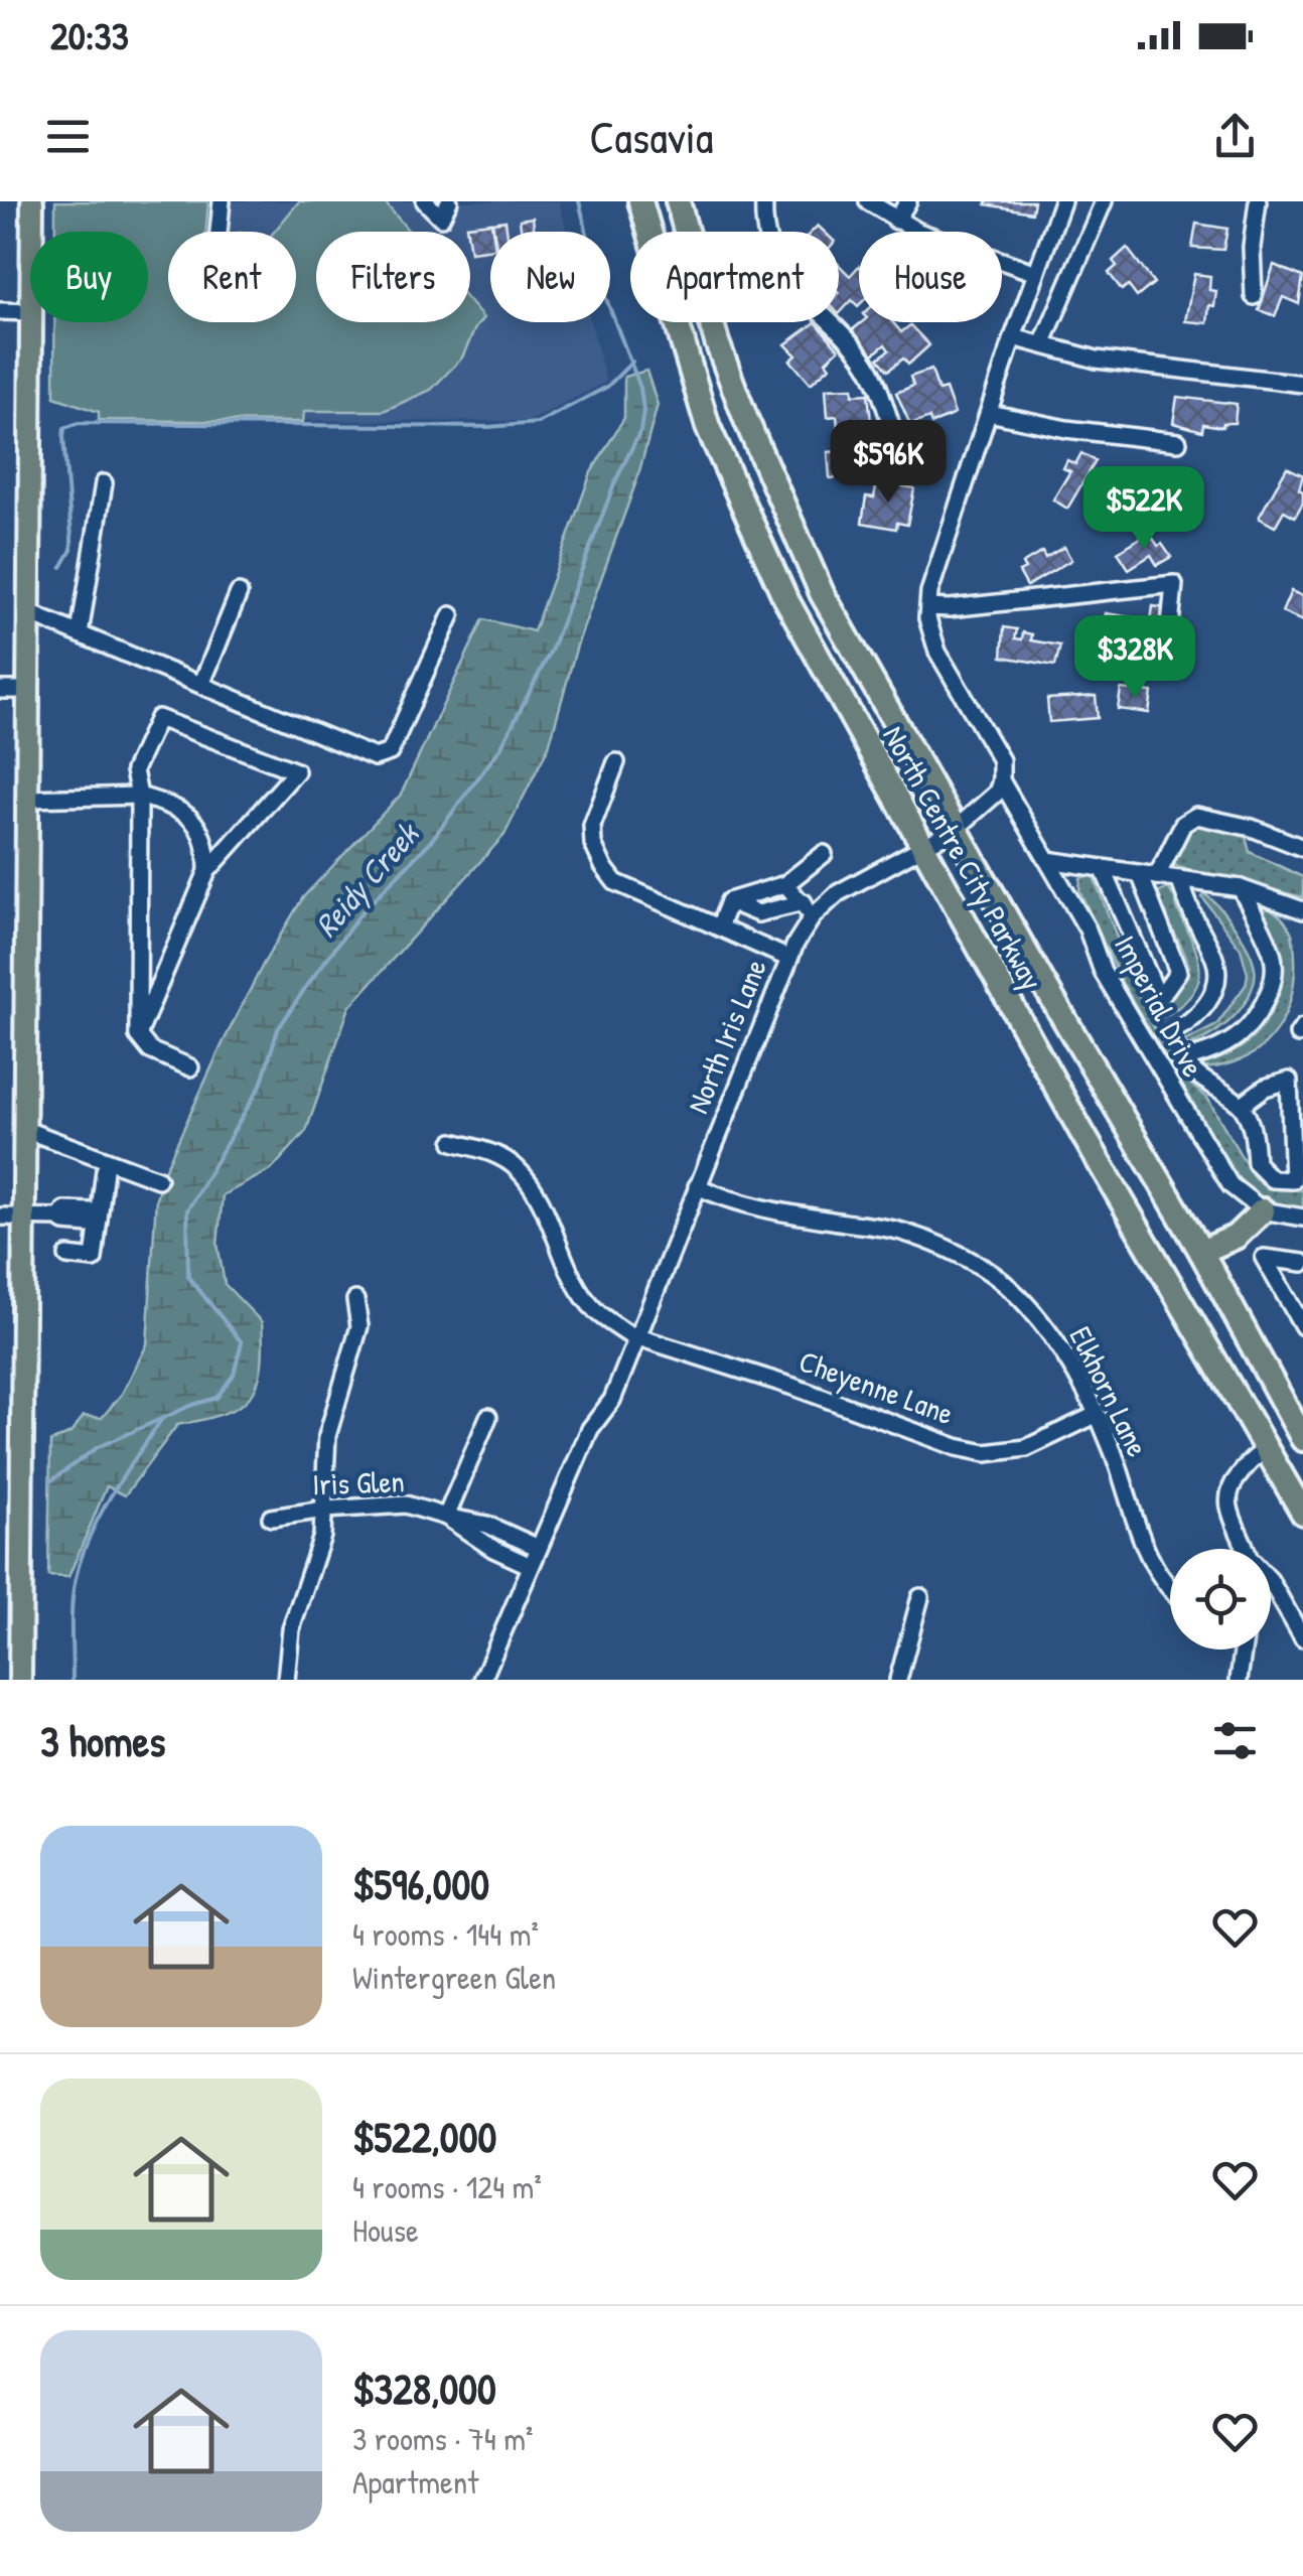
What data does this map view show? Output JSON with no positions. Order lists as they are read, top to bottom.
{
  "streets": {
    "highway": ["North Centre City Parkway"],
    "street": [
      "Imperial Drive",
      "North Iris Lane",
      "Cheyenne Lane",
      "Elkhorn Lane",
      "Iris Glen"
    ]
  },
  "crossings": [
    ["North Centre City Parkway", "North Iris Lane"],
    ["Imperial Drive", "North Iris Lane"],
    ["North Iris Lane", "Cheyenne Lane"],
    ["North Iris Lane", "Elkhorn Lane"],
    ["North Iris Lane", "Iris Glen"],
    ["Cheyenne Lane", "Elkhorn Lane"]
  ],
  "water": ["Reidy Creek"],
  "page": {
    "status": "20:33",
    "header": "Casavia",
    "chip": [
      "Buy",
      "Rent",
      "Filters",
      "New",
      "Apartment",
      "House"
    ],
    "price": ["$596K", "$522K", "$328K"],
    "heading": "3 homes",
    "list": [
      {
        "name": "$596,000",
        "note": "4 rooms · 144 m² · Wintergreen Glen"
      },
      {
        "name": "$522,000",
        "note": "4 rooms · 124 m² · House"
      },
      {
        "name": "$328,000",
        "note": "3 rooms · 74 m² · Apartment"
      }
    ]
  }
}
